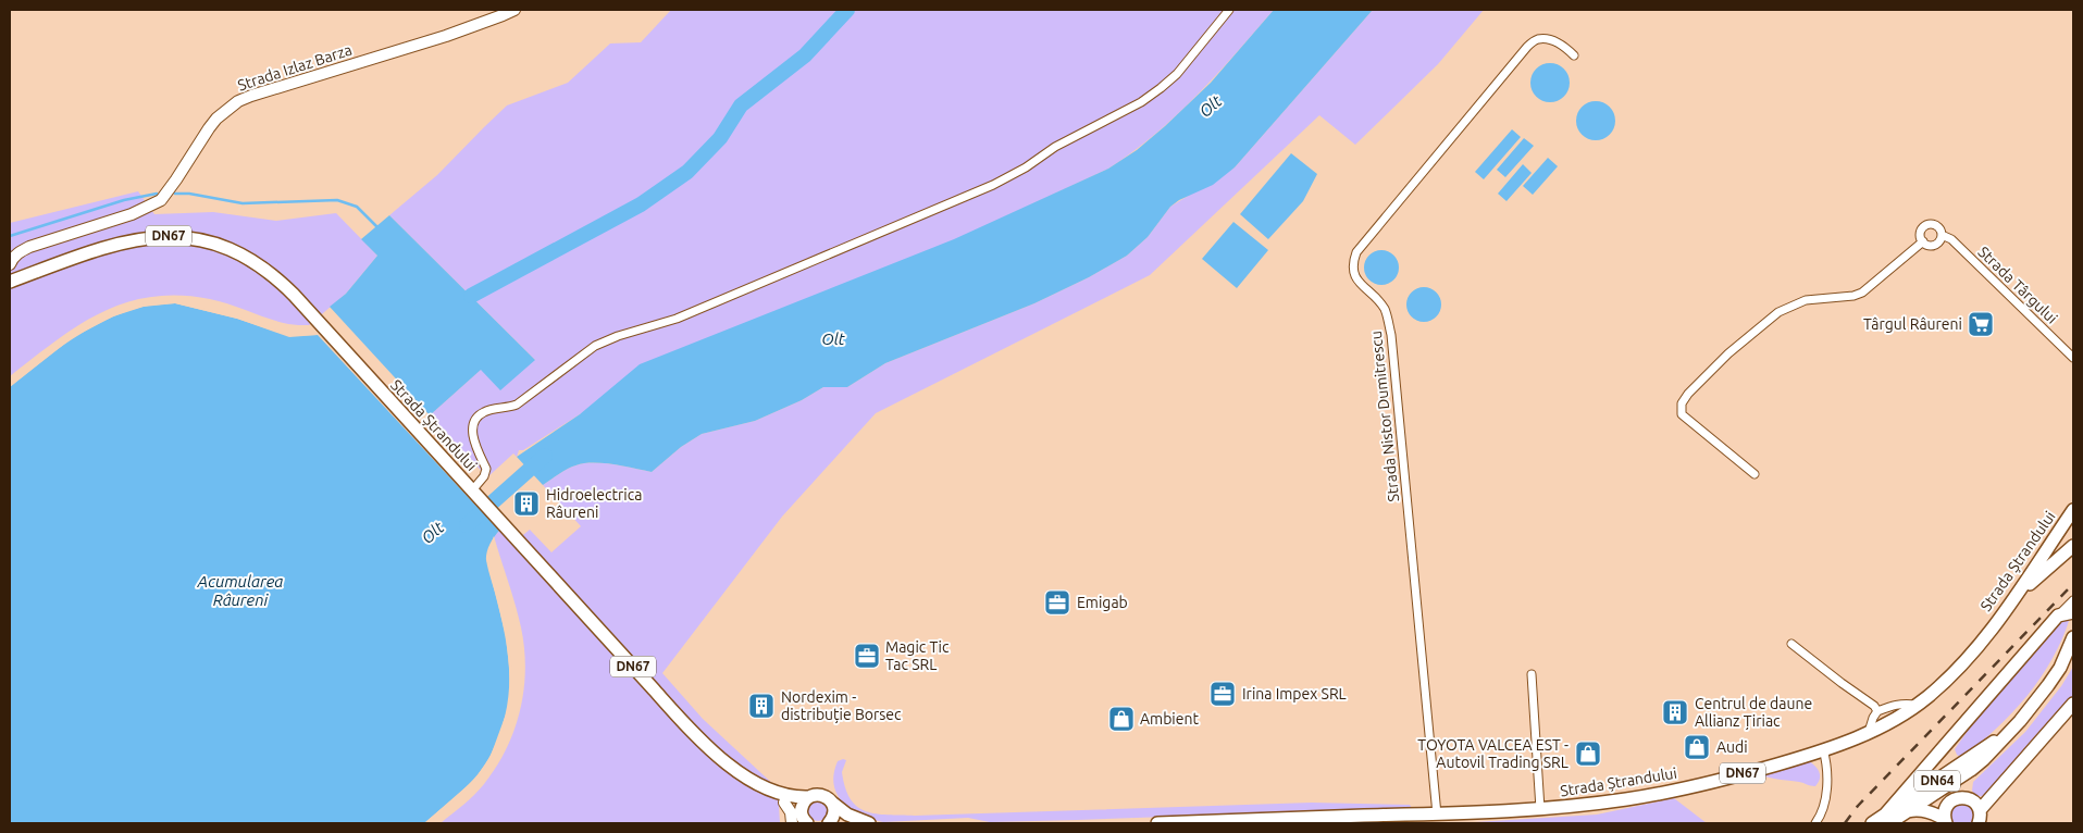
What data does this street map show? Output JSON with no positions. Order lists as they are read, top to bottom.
{
  "streets": {
    "main road": [
      "Strada Izlaz Barza",
      "DN67",
      "Strada Ștrandului",
      "DN64"
    ],
    "street": ["Strada Târgului", "Strada Nistor Dumitrescu"]
  },
  "crossings": [
    ["DN67", "Strada Ștrandului"],
    ["Strada Nistor Dumitrescu", "Strada Ștrandului"]
  ],
  "water": ["Olt", "Acumularea Râureni"],
  "places": {
    "supermarket": ["Târgul Râureni"],
    "building": ["Hidroelectrica Râureni", "Nordexim - distribuție Borsec", "Centrul de daune Allianz Țiriac"],
    "office": ["Emigab", "Magic Tic Tac SRL", "Irina Impex SRL"],
    "shop": ["Ambient", "Audi", "TOYOTA VALCEA EST - Autovil Trading SRL"]
  }
}
